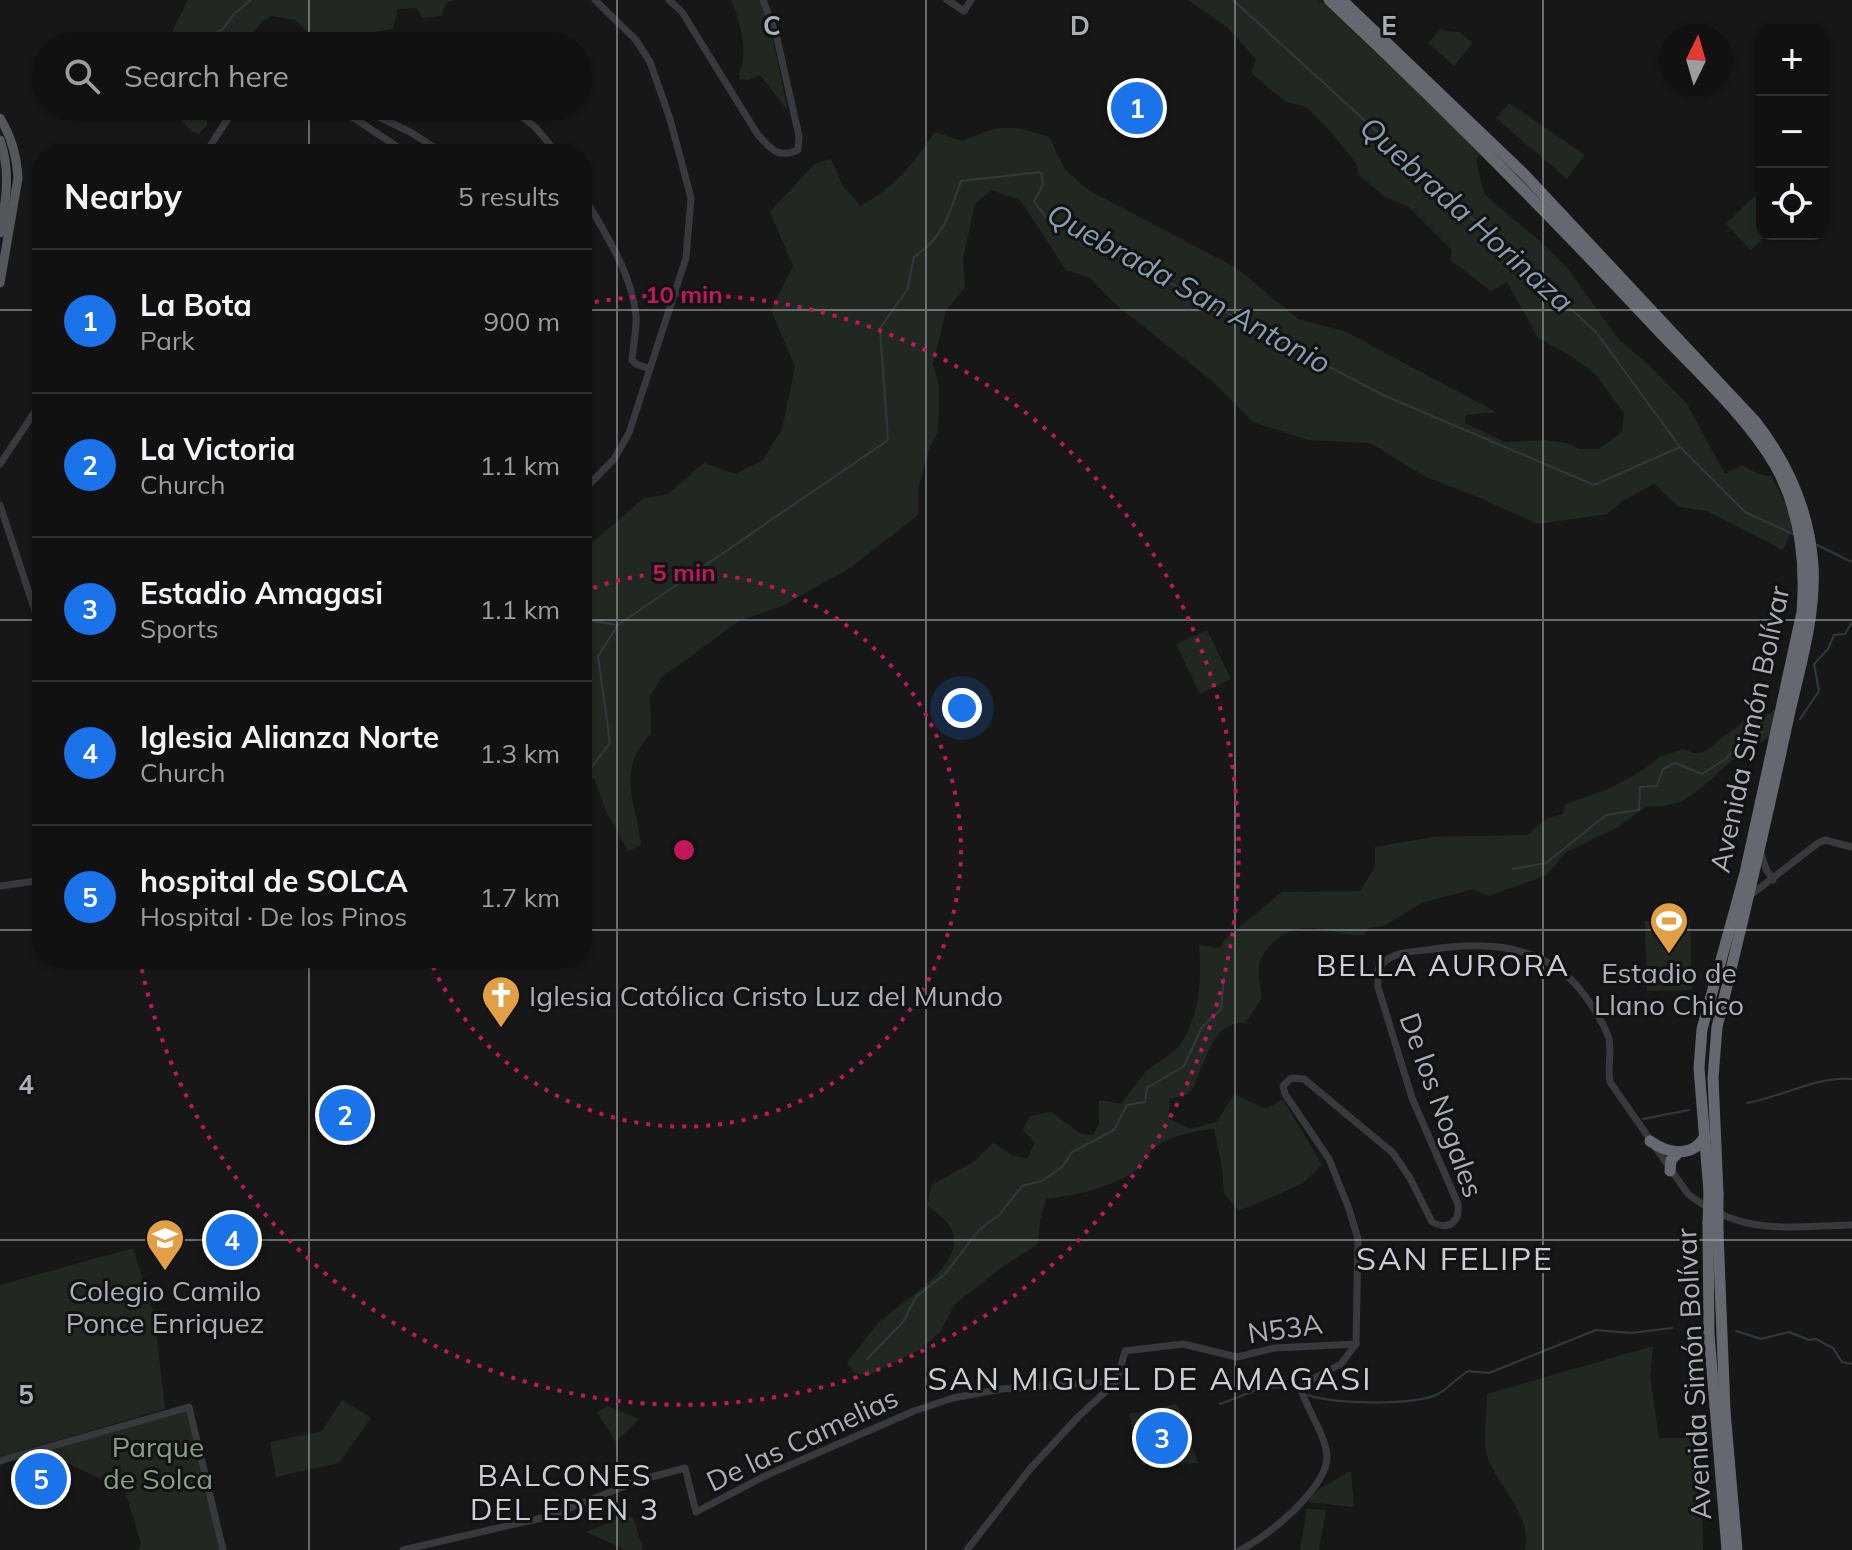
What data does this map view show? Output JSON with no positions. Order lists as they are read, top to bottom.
{
  "streets": {
    "highway": ["Avenida Simón Bolívar"],
    "street": ["De los Nogales", "N53A", "De las Camelias"]
  },
  "crossings": [
    ["De los Nogales", "N53A"],
    ["N53A", "De las Camelias"]
  ],
  "districts": [
    "BELLA AURORA",
    "SAN FELIPE",
    "SAN MIGUEL DE AMAGASI",
    "BALCONES DEL EDEN 3"
  ],
  "water": ["Quebrada Horinaza", "Quebrada San Antonio"],
  "parks": ["Parque de Solca"],
  "places": {
    "sports": ["Estadio de Llano Chico"],
    "church": ["Iglesia Católica Cristo Luz del Mundo"],
    "school or university": ["Colegio Camilo Ponce Enriquez"]
  },
  "north": "top",
  "page": {
    "map_buttons": ["+", "−"],
    "search": "Search here",
    "pins": [
      "1",
      "2",
      "4",
      "3",
      "5"
    ],
    "heading": ["Nearby", "5 results"],
    "list": [
      {
        "mark": "1",
        "name": "La Bota",
        "note": "Park",
        "value": "900 m"
      },
      {
        "mark": "2",
        "name": "La Victoria",
        "note": "Church",
        "value": "1.1 km"
      },
      {
        "mark": "3",
        "name": "Estadio Amagasi",
        "note": "Sports",
        "value": "1.1 km"
      },
      {
        "mark": "4",
        "name": "Iglesia Alianza Norte",
        "note": "Church",
        "value": "1.3 km"
      },
      {
        "mark": "5",
        "name": "hospital de SOLCA",
        "note": "Hospital · De los Pinos",
        "value": "1.7 km"
      }
    ]
  },
  "grid": {
    "columns": ["C", "D", "E"],
    "rows": ["4", "5"]
  },
  "rings": ["10 min", "5 min"]
}
